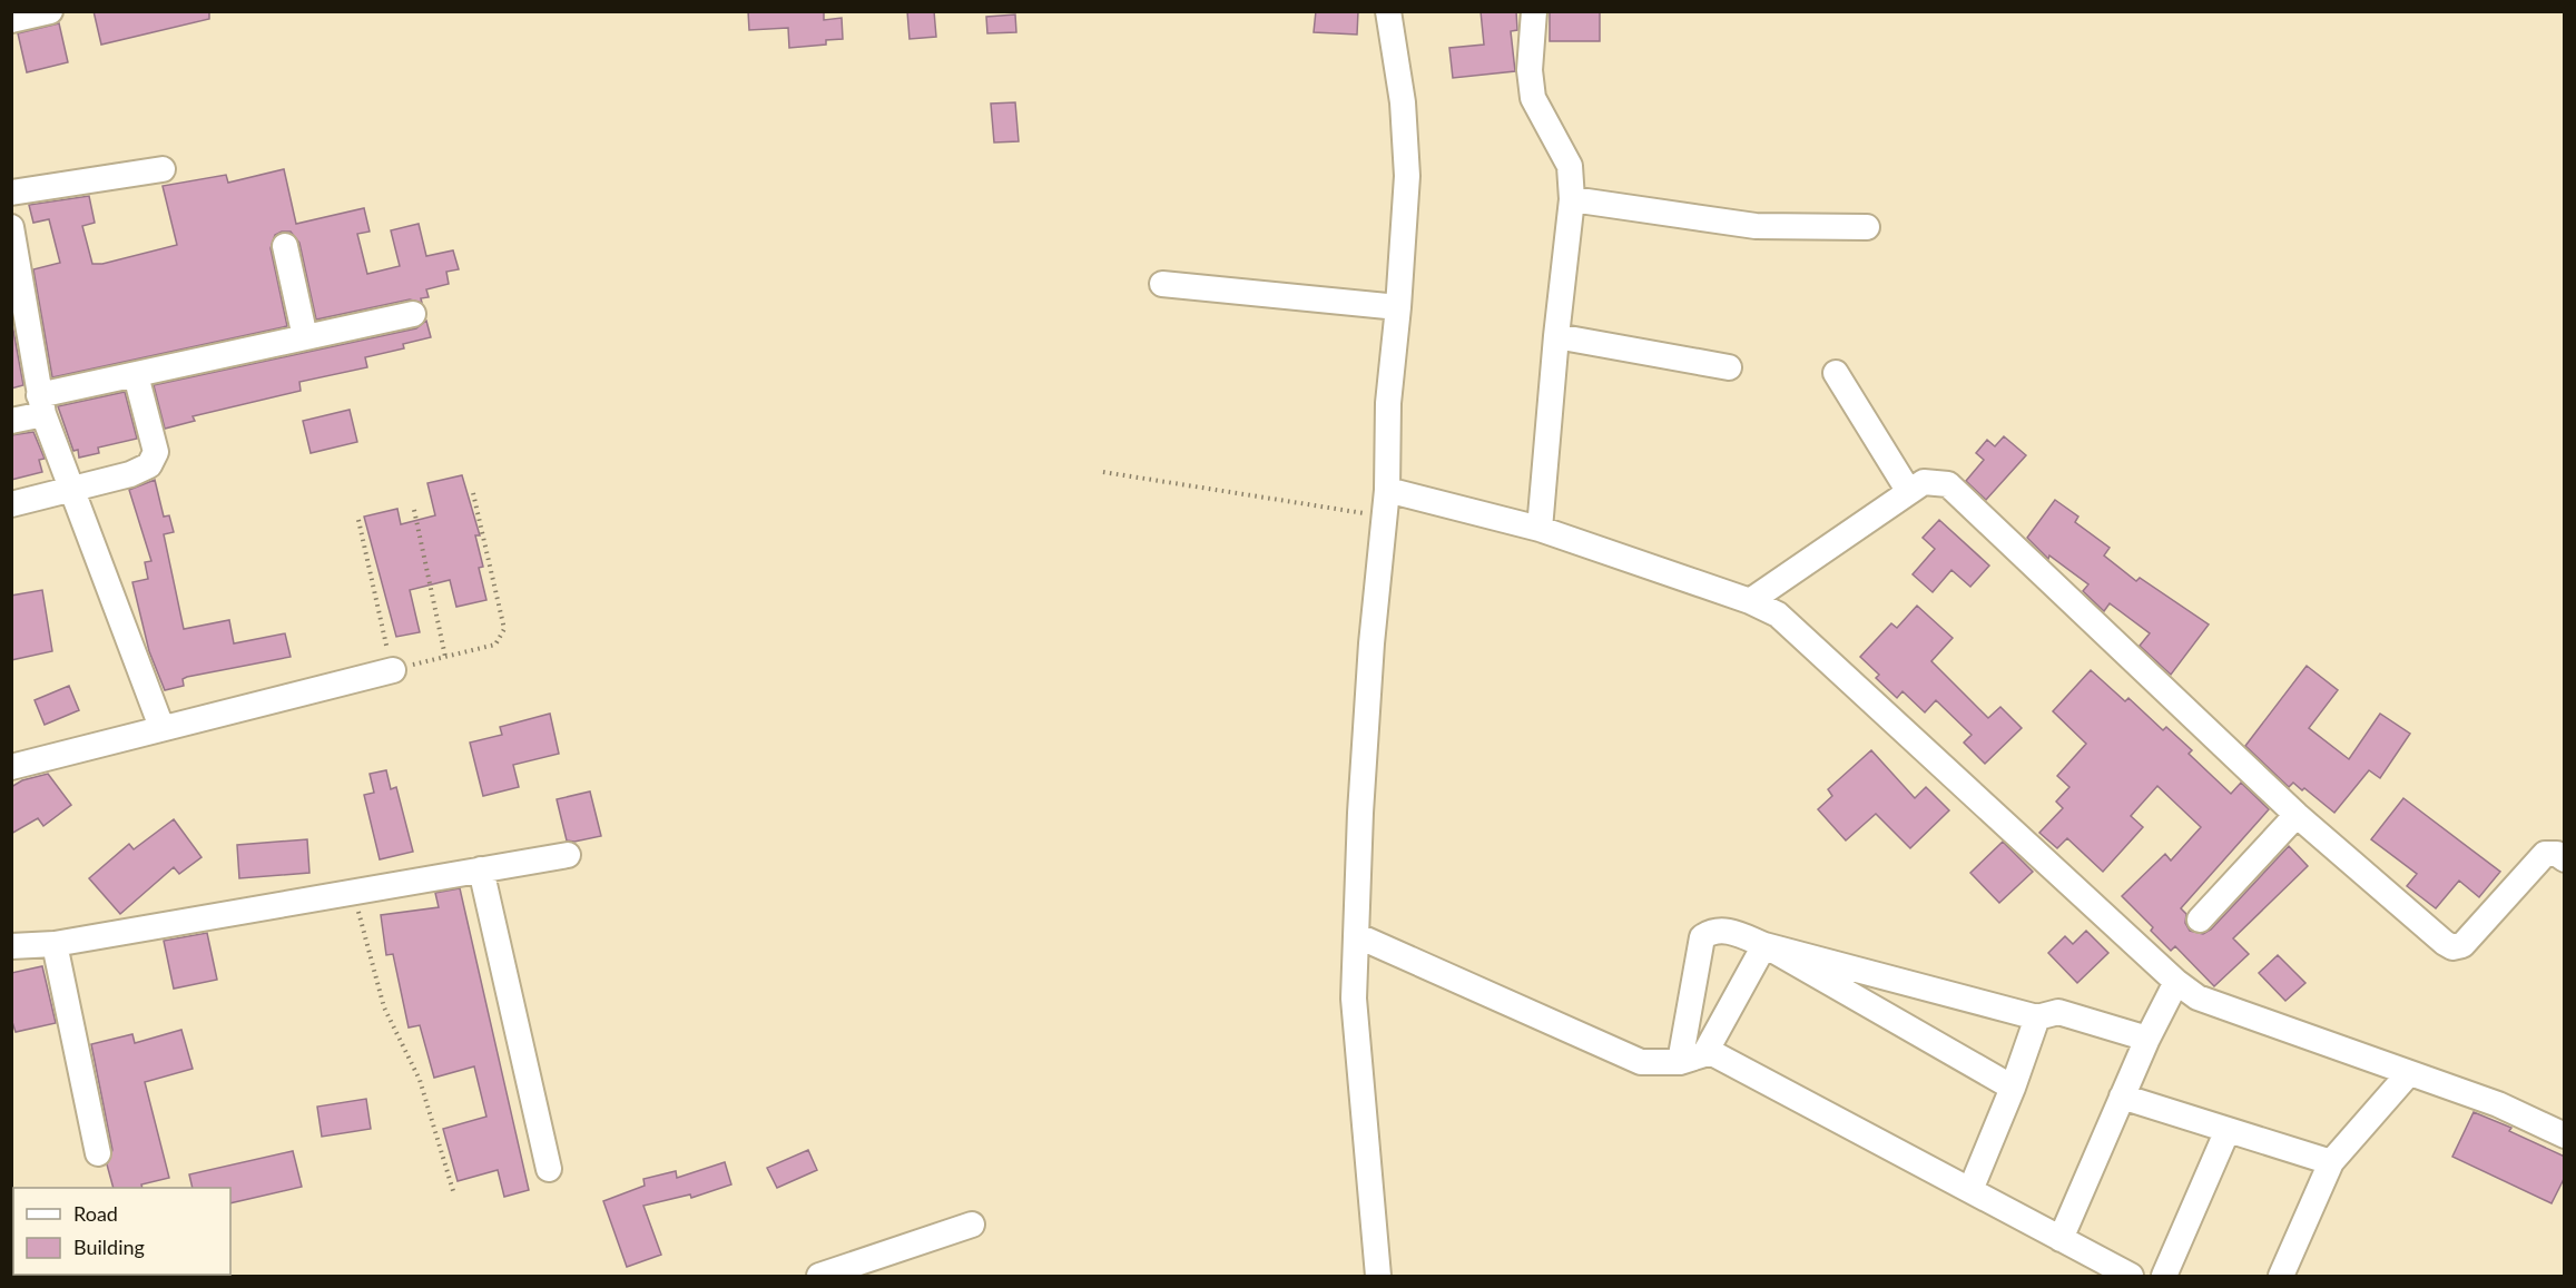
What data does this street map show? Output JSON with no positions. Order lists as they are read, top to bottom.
{
  "legend": ["Road", "Building"]
}
